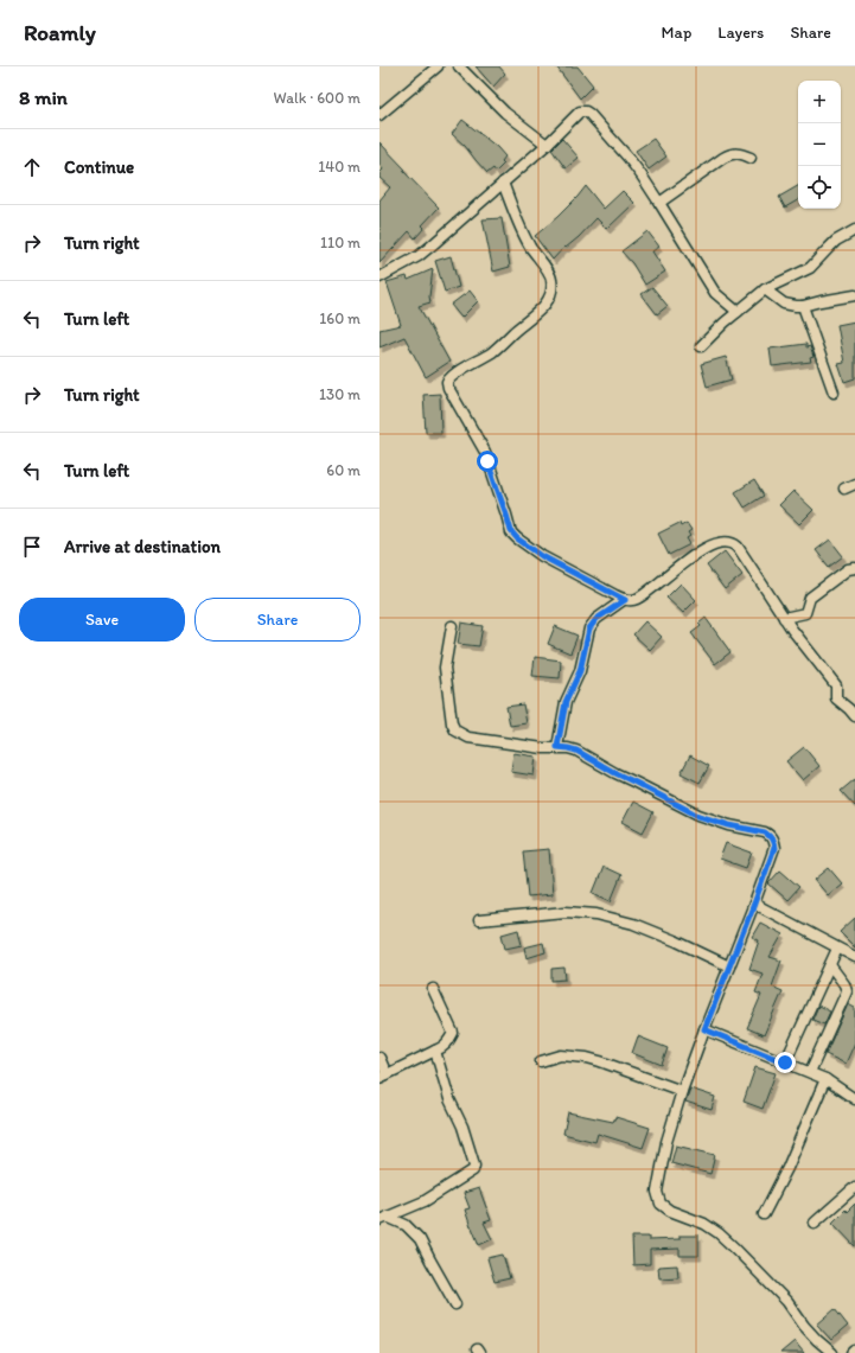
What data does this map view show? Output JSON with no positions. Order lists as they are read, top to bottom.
{
  "page": {
    "header": "Roamly",
    "nav": ["Map", "Layers", "Share"],
    "heading": ["8 min", "Walk · 600 m"],
    "map_buttons": ["+", "−"],
    "list": [
      ["Continue", "140 m"],
      ["Turn right", "110 m"],
      ["Turn left", "160 m"],
      ["Turn right", "130 m"],
      ["Turn left", "60 m"],
      "Arrive at destination"
    ],
    "buttons": ["Save", "Share"]
  }
}
